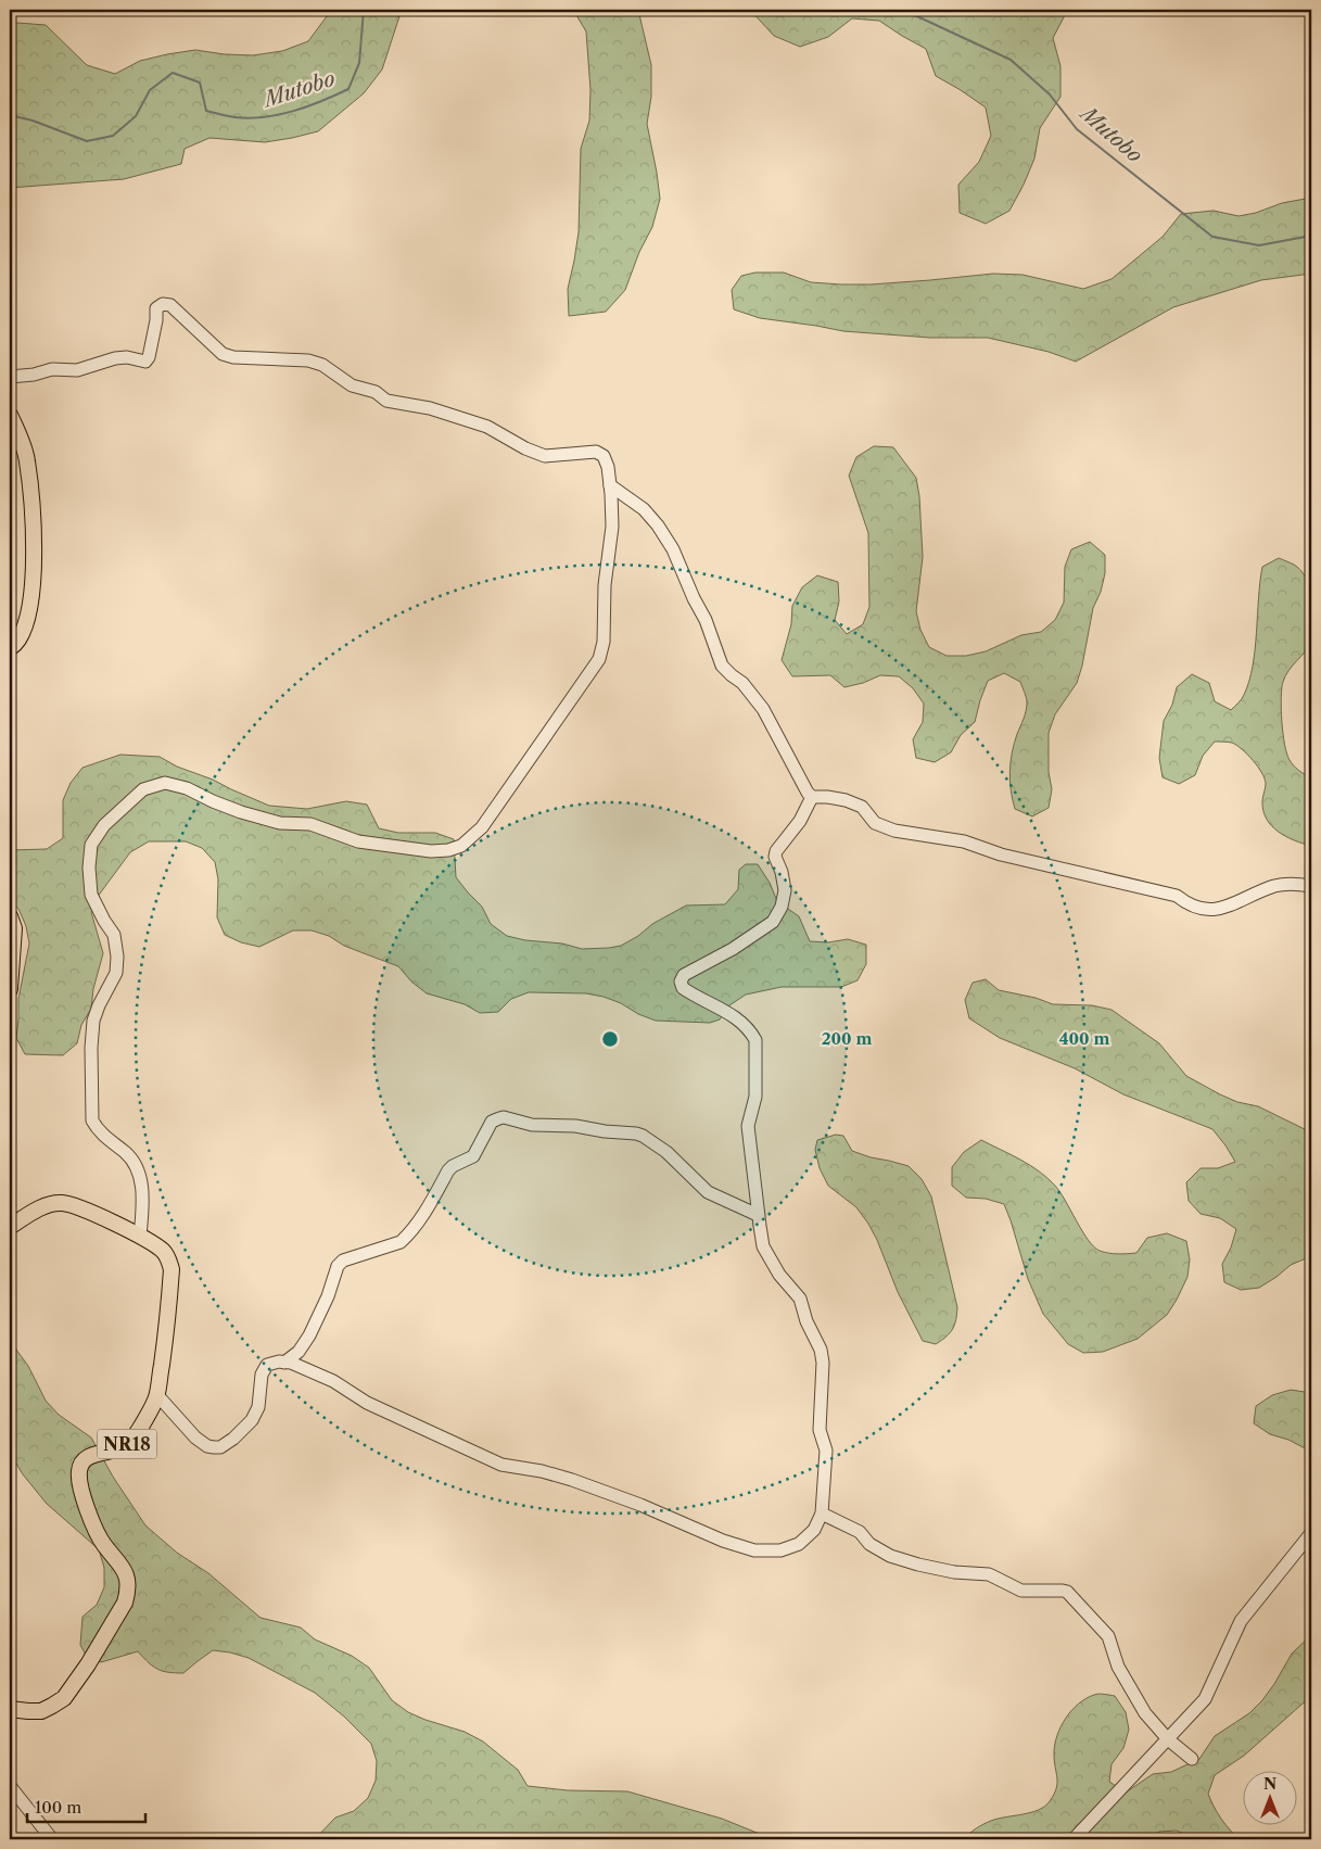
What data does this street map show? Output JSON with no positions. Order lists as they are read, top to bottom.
{
  "streets": {
    "main road": ["NR18"]
  },
  "water": ["Mutobo"],
  "scale_bar": "100 m",
  "north": "top",
  "rings": ["200 m", "400 m"]
}
